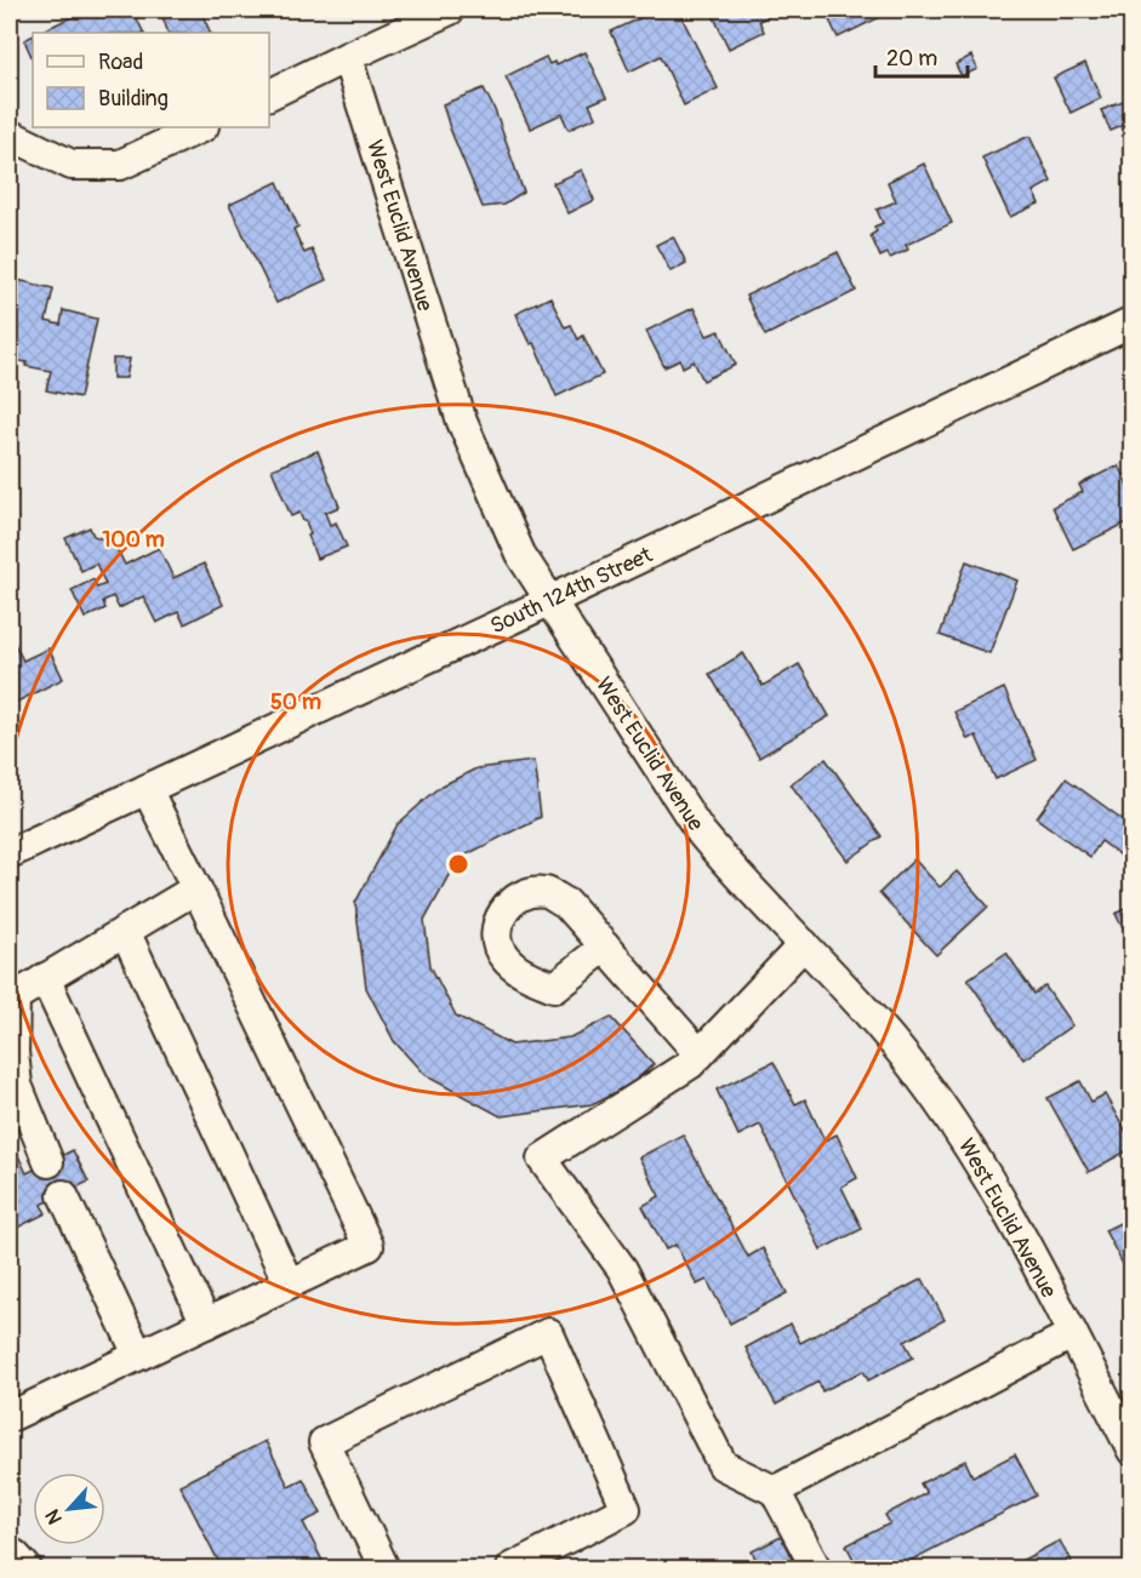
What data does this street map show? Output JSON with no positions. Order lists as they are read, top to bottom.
{
  "streets": {
    "street": ["West Euclid Avenue", "South 124th Street"]
  },
  "crossings": [
    ["West Euclid Avenue", "South 124th Street"]
  ],
  "legend": ["Road", "Building"],
  "scale_bar": "20 m",
  "north": "bottom left",
  "rings": ["100 m", "50 m"]
}
